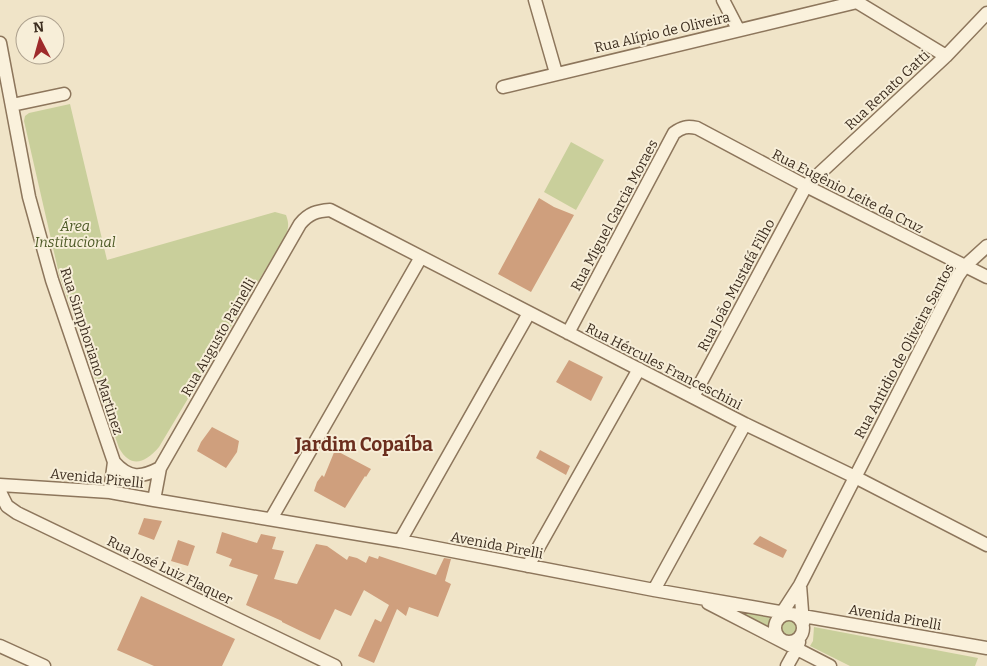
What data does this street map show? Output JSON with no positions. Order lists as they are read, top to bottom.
{
  "streets": {
    "street": [
      "Rua Alípio de Oliveira",
      "Rua Renato Gatti",
      "Rua Eugênio Leite da Cruz",
      "Rua Miguel Garcia Moraes",
      "Rua João Mustafá Filho",
      "Rua Augusto Painelli",
      "Rua Simphoriano Martinez",
      "Rua Antidio de Oliveira Santos",
      "Rua Hércules Franceschini",
      "Avenida Pirelli",
      "Rua José Luiz Flaquer"
    ]
  },
  "crossings": [
    ["Rua Renato Gatti", "Rua Eugênio Leite da Cruz"],
    ["Rua Renato Gatti", "Rua João Mustafá Filho"],
    ["Rua Eugênio Leite da Cruz", "Rua Miguel Garcia Moraes"],
    ["Rua Eugênio Leite da Cruz", "Rua João Mustafá Filho"],
    ["Rua Eugênio Leite da Cruz", "Rua Antidio de Oliveira Santos"],
    ["Rua Miguel Garcia Moraes", "Rua Hércules Franceschini"],
    ["Rua João Mustafá Filho", "Rua Hércules Franceschini"],
    ["Rua Augusto Painelli", "Rua Hércules Franceschini"],
    ["Rua Augusto Painelli", "Avenida Pirelli"],
    ["Rua Simphoriano Martinez", "Avenida Pirelli"],
    ["Rua Antidio de Oliveira Santos", "Rua Hércules Franceschini"],
    ["Rua Antidio de Oliveira Santos", "Avenida Pirelli"]
  ],
  "districts": ["Jardim Copaíba"],
  "parks": ["Área Institucional"],
  "north": "top"
}
